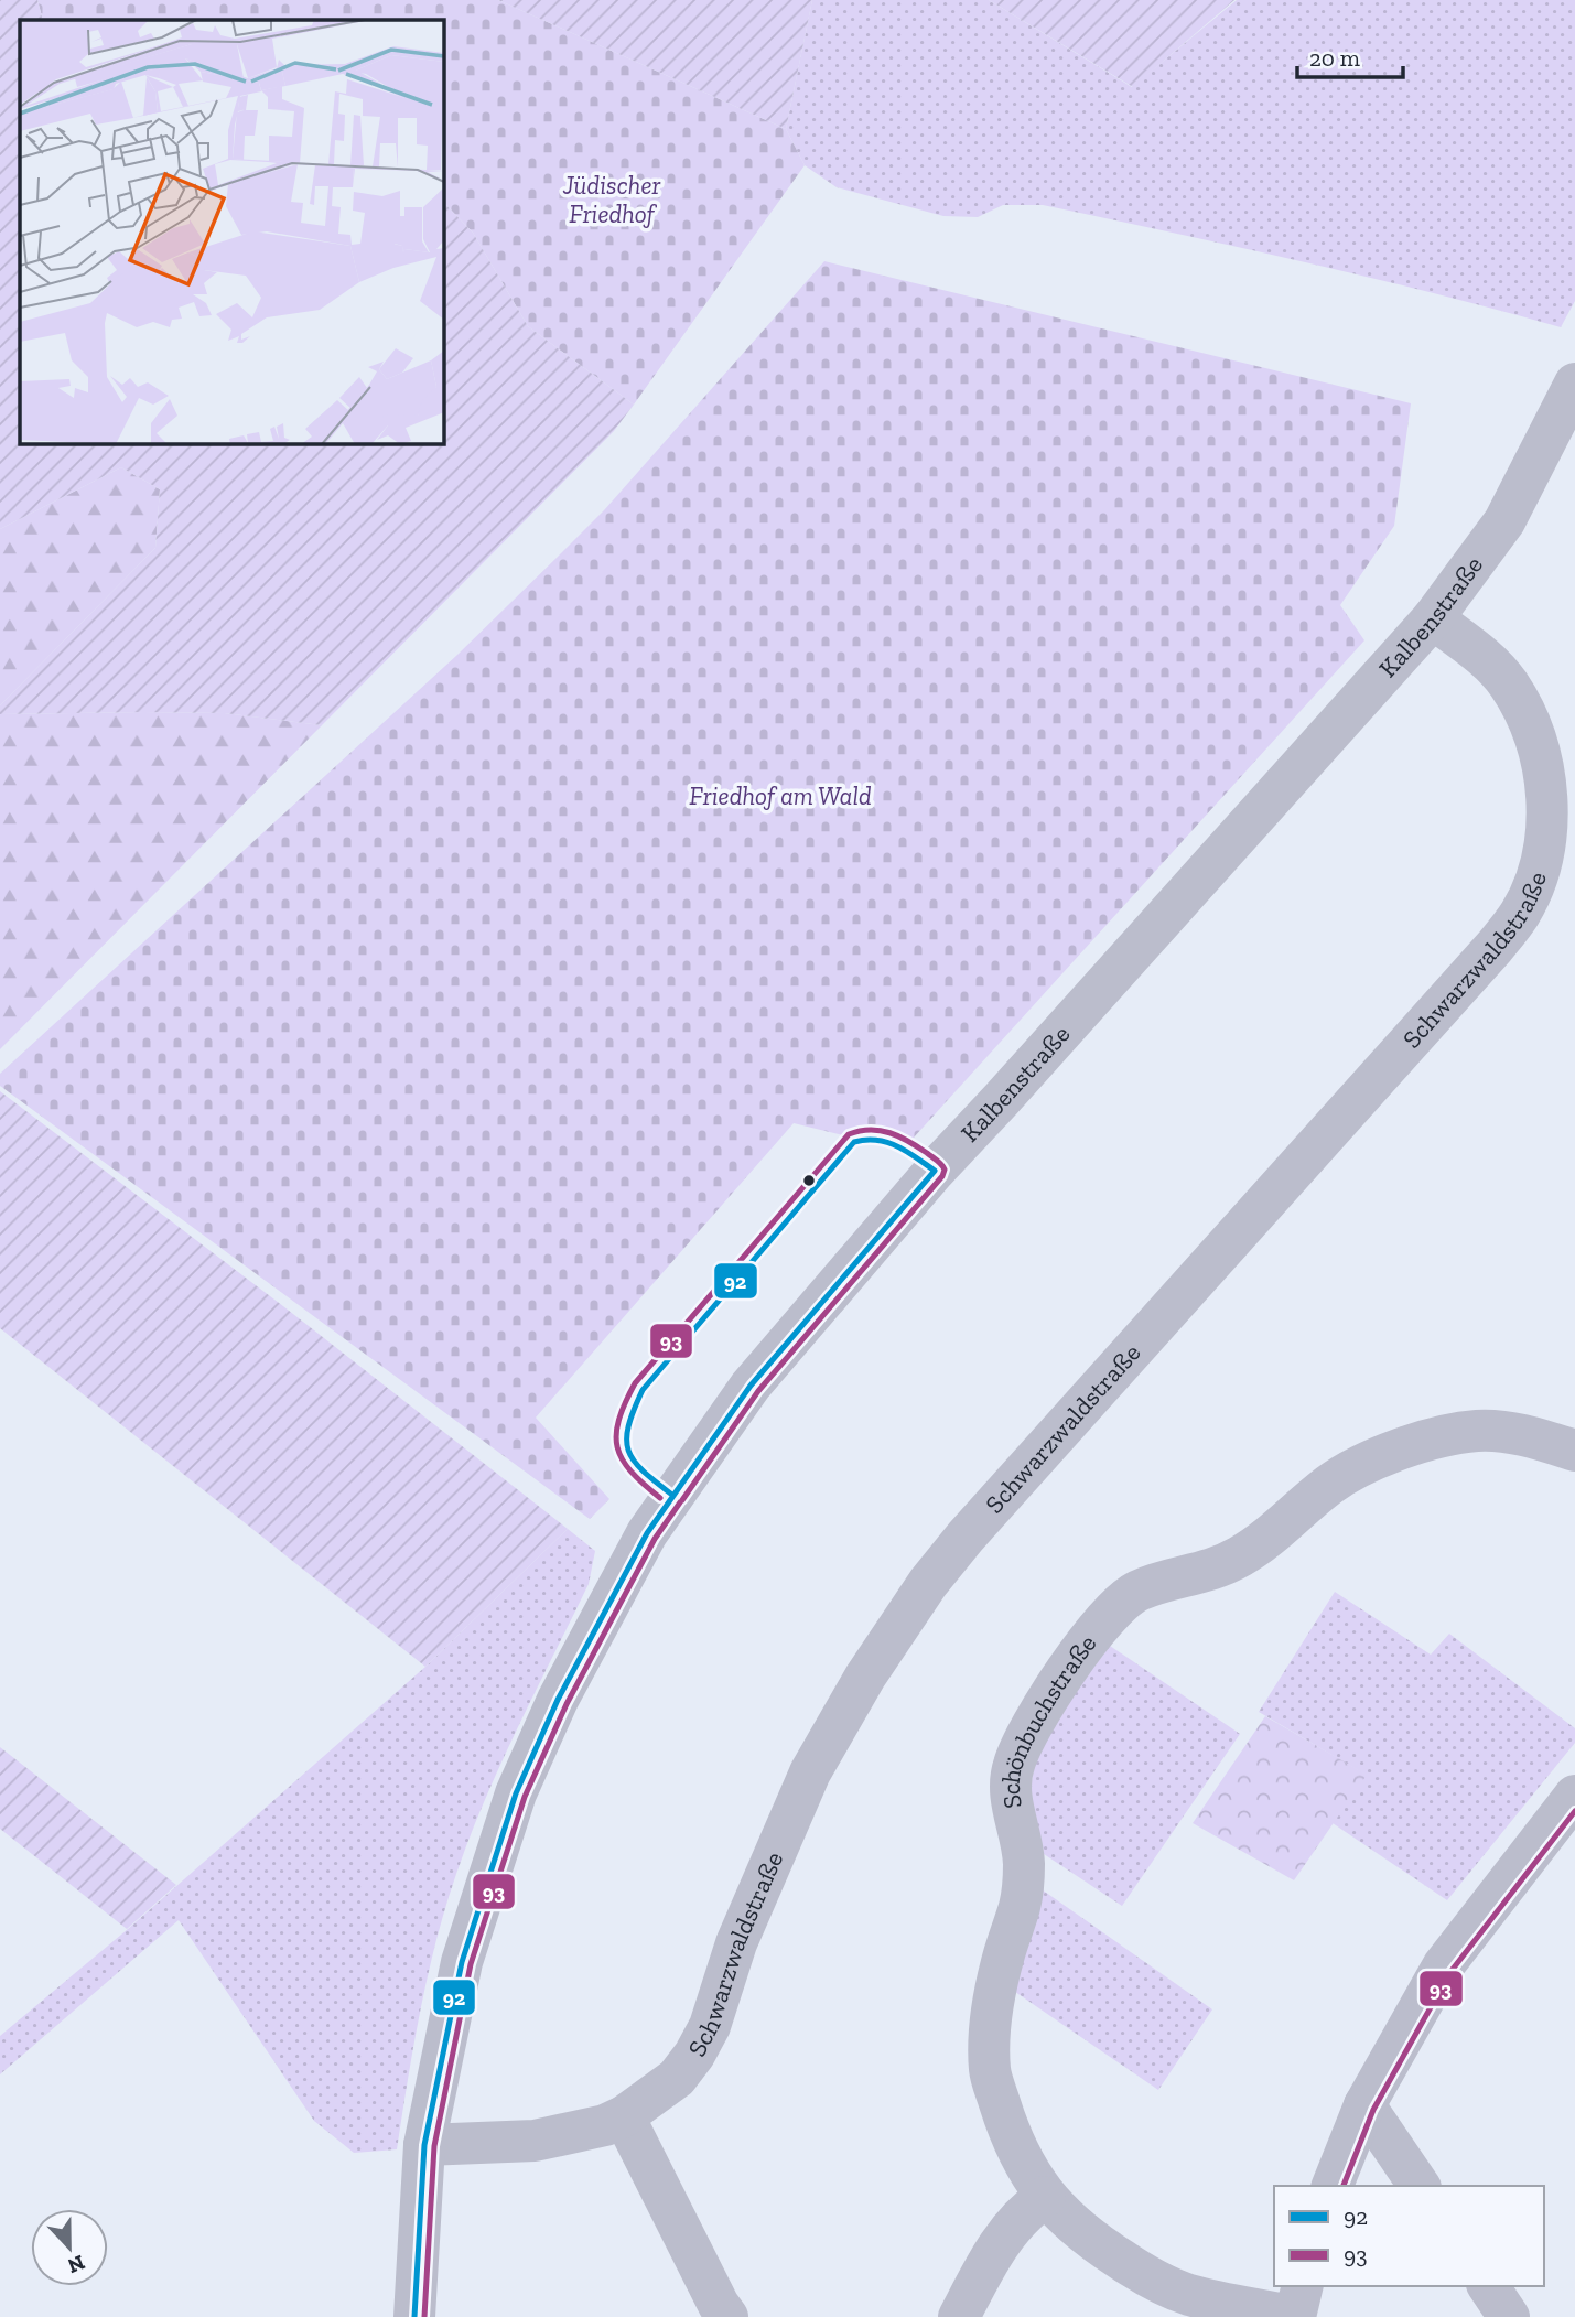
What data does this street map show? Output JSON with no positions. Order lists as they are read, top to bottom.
{
  "streets": {
    "street": ["Kalbenstraße", "Schwarzwaldstraße", "Schönbuchstraße"]
  },
  "crossings": [
    ["Kalbenstraße", "Schwarzwaldstraße"]
  ],
  "parks": ["Jüdischer Friedhof", "Friedhof am Wald"],
  "lines": ["transit line 93", "transit line 92"],
  "legend": ["92", "93"],
  "scale_bar": "20 m",
  "north": "bottom"
}
